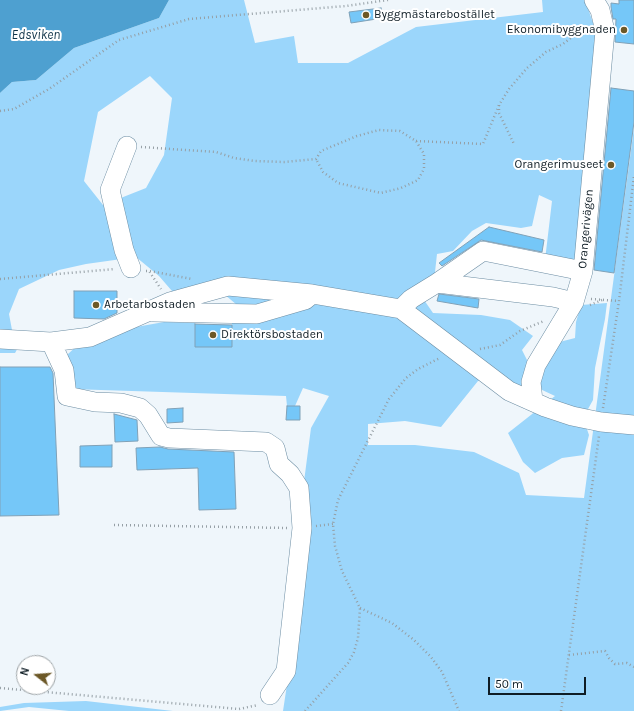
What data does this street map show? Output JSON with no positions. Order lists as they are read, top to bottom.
{
  "streets": {
    "lane": ["Orangerivägen"]
  },
  "water": ["Edsviken"],
  "places": [
    "Byggmästarebostället",
    "Ekonomibyggnaden",
    "Orangerimuseet",
    "Arbetarbostaden",
    "Direktörsbostaden"
  ],
  "scale_bar": "50 m",
  "north": "left"
}
